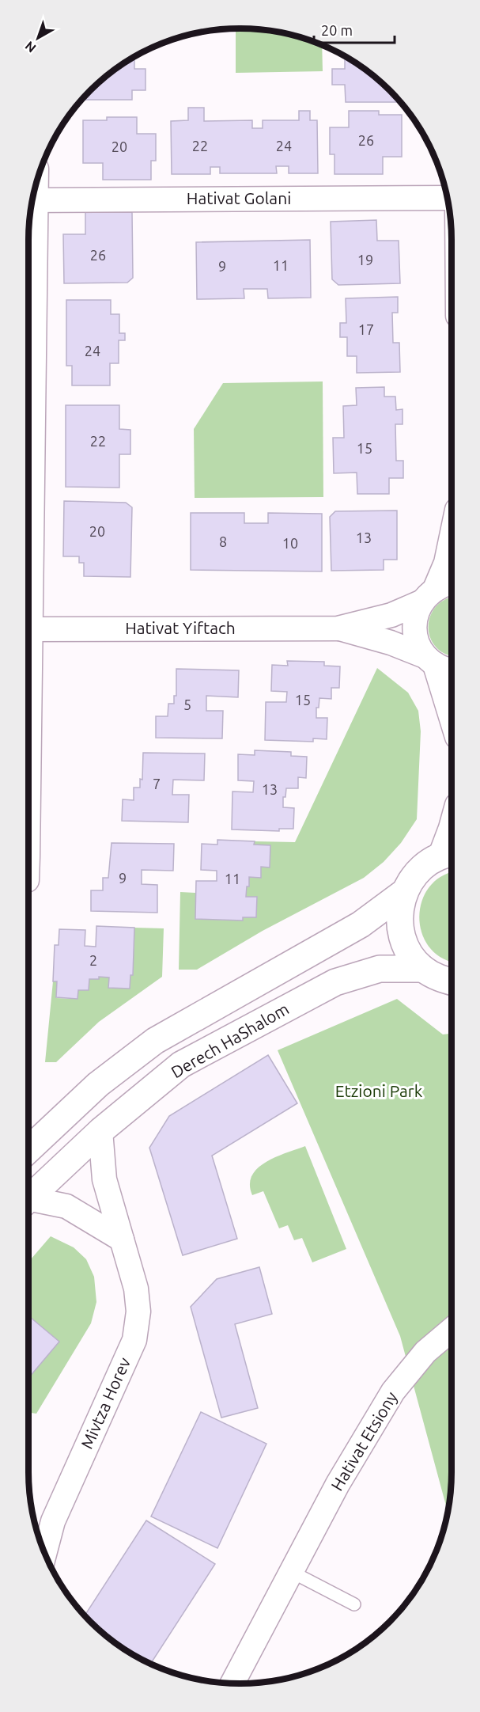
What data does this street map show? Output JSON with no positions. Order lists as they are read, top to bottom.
{
  "streets": {
    "street": [
      "Hativat Golani",
      "Hativat Yiftach",
      "Derech HaShalom",
      "Mivtza Horev",
      "Hativat Etsiony"
    ]
  },
  "crossings": [
    ["Derech HaShalom", "Mivtza Horev"]
  ],
  "parks": ["Etzioni Park"],
  "house_numbers": [
    "26",
    "22",
    "24",
    "20",
    "26",
    "19",
    "11",
    "9",
    "17",
    "24",
    "22",
    "15",
    "20",
    "13",
    "8",
    "10",
    "15",
    "5",
    "7",
    "13",
    "9",
    "11",
    "2"
  ],
  "scale_bar": "20 m",
  "north": "bottom left"
}
